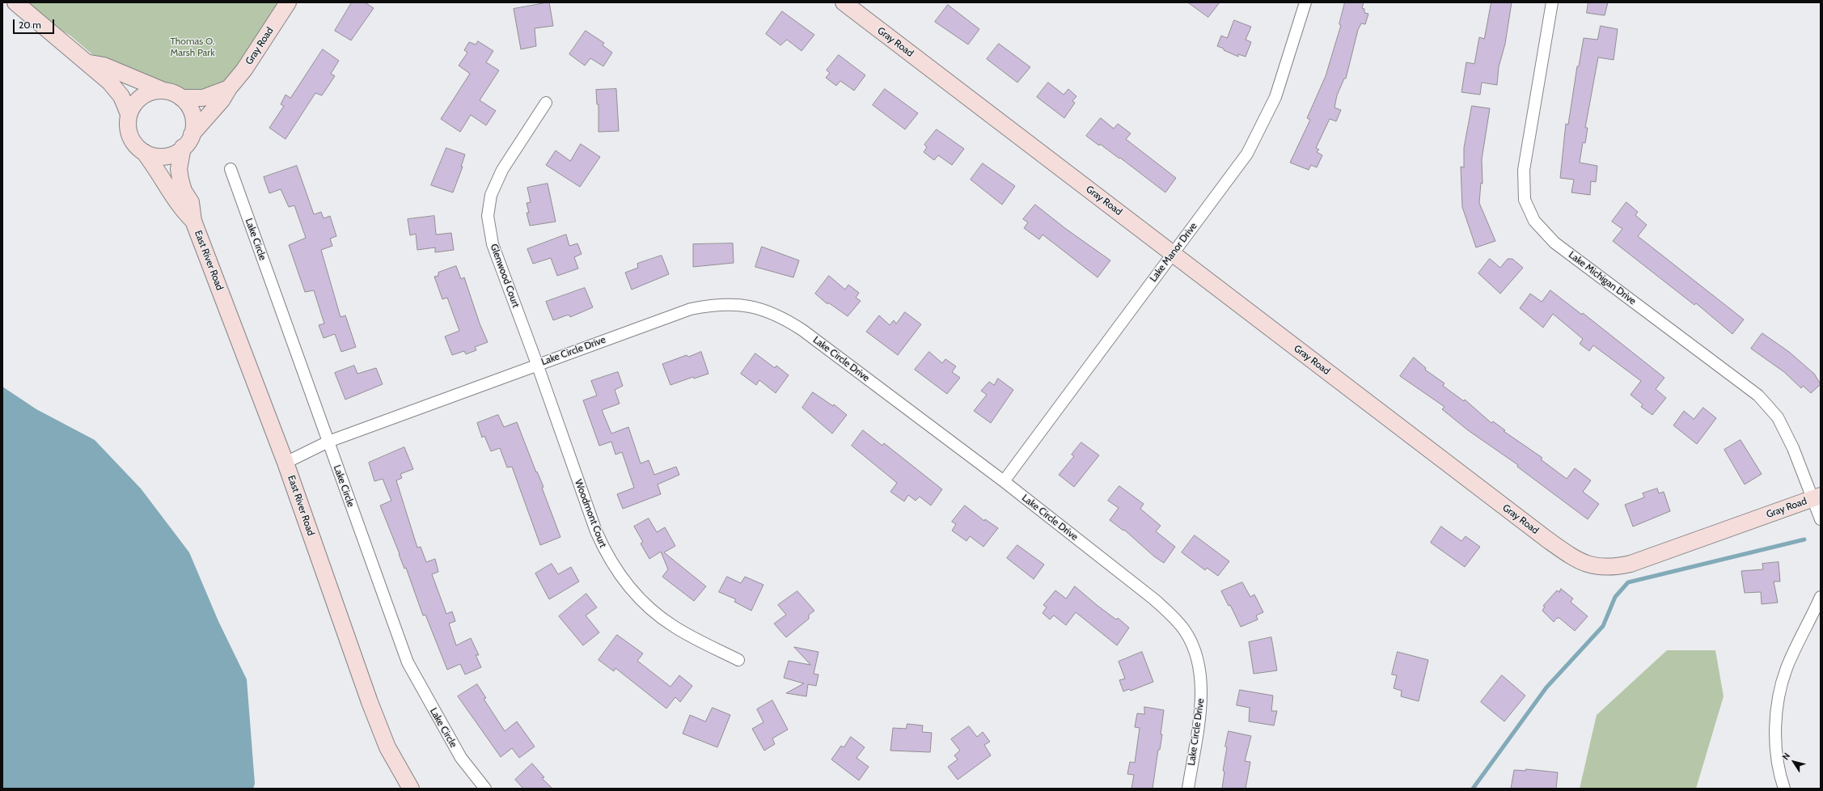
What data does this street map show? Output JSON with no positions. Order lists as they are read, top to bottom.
{
  "streets": {
    "street": [
      "Gray Road",
      "Lake Circle",
      "Lake Manor Drive",
      "East River Road",
      "Glenwood Court",
      "Lake Michigan Drive",
      "Lake Circle Drive",
      "Woodmont Court"
    ]
  },
  "crossings": [
    ["Gray Road", "Lake Manor Drive"],
    ["Gray Road", "East River Road"],
    ["Gray Road", "Lake Michigan Drive"],
    ["Lake Circle", "Lake Circle Drive"],
    ["Lake Manor Drive", "Lake Circle Drive"],
    ["East River Road", "Lake Circle Drive"],
    ["Glenwood Court", "Lake Circle Drive"],
    ["Glenwood Court", "Woodmont Court"],
    ["Lake Circle Drive", "Woodmont Court"]
  ],
  "parks": ["Thomas O. Marsh Park"],
  "scale_bar": "20 m",
  "north": "top left"
}
